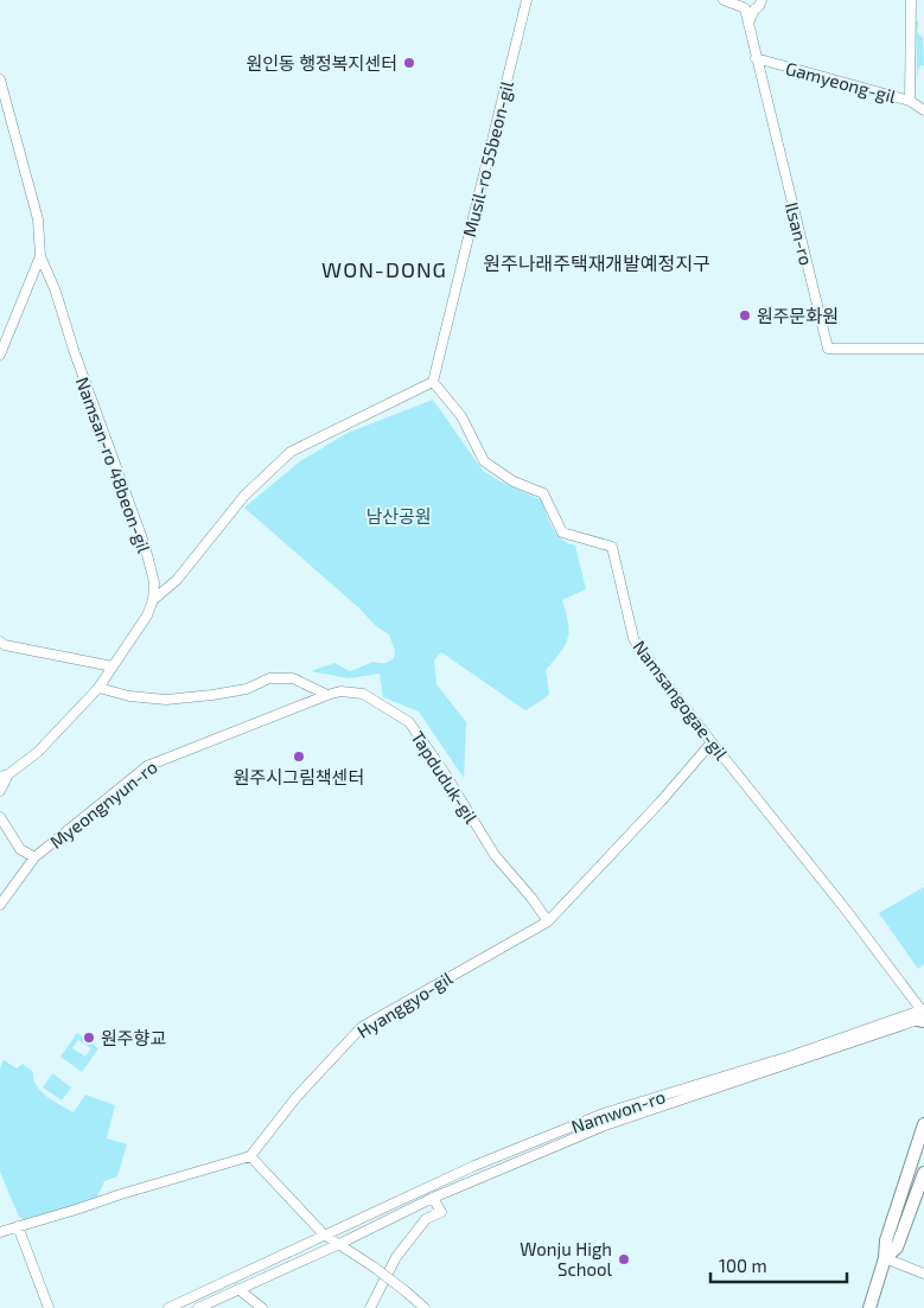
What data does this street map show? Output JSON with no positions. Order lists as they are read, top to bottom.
{
  "streets": {
    "street": [
      "Gamyeong-gil",
      "Musil-ro 55beon-gil",
      "Ilsan-ro",
      "Namsan-ro 48beon-gil",
      "Namsangogae-gil",
      "Tapduduk-gil",
      "Myeongnyun-ro",
      "Hyanggyo-gil",
      "Namwon-ro"
    ]
  },
  "crossings": [
    ["Gamyeong-gil", "Ilsan-ro"],
    ["Musil-ro 55beon-gil", "Namsangogae-gil"],
    ["Namsangogae-gil", "Hyanggyo-gil"],
    ["Namsangogae-gil", "Namwon-ro"],
    ["Tapduduk-gil", "Myeongnyun-ro"],
    ["Tapduduk-gil", "Hyanggyo-gil"]
  ],
  "districts": ["원주나래주택재개발예정지구", "WON-DONG"],
  "parks": ["남산공원"],
  "places": [
    "원인동 행정복지센터",
    "원주문화원",
    "원주시그림책센터",
    "원주향교",
    "Wonju High School"
  ],
  "scale_bar": "100 m"
}
